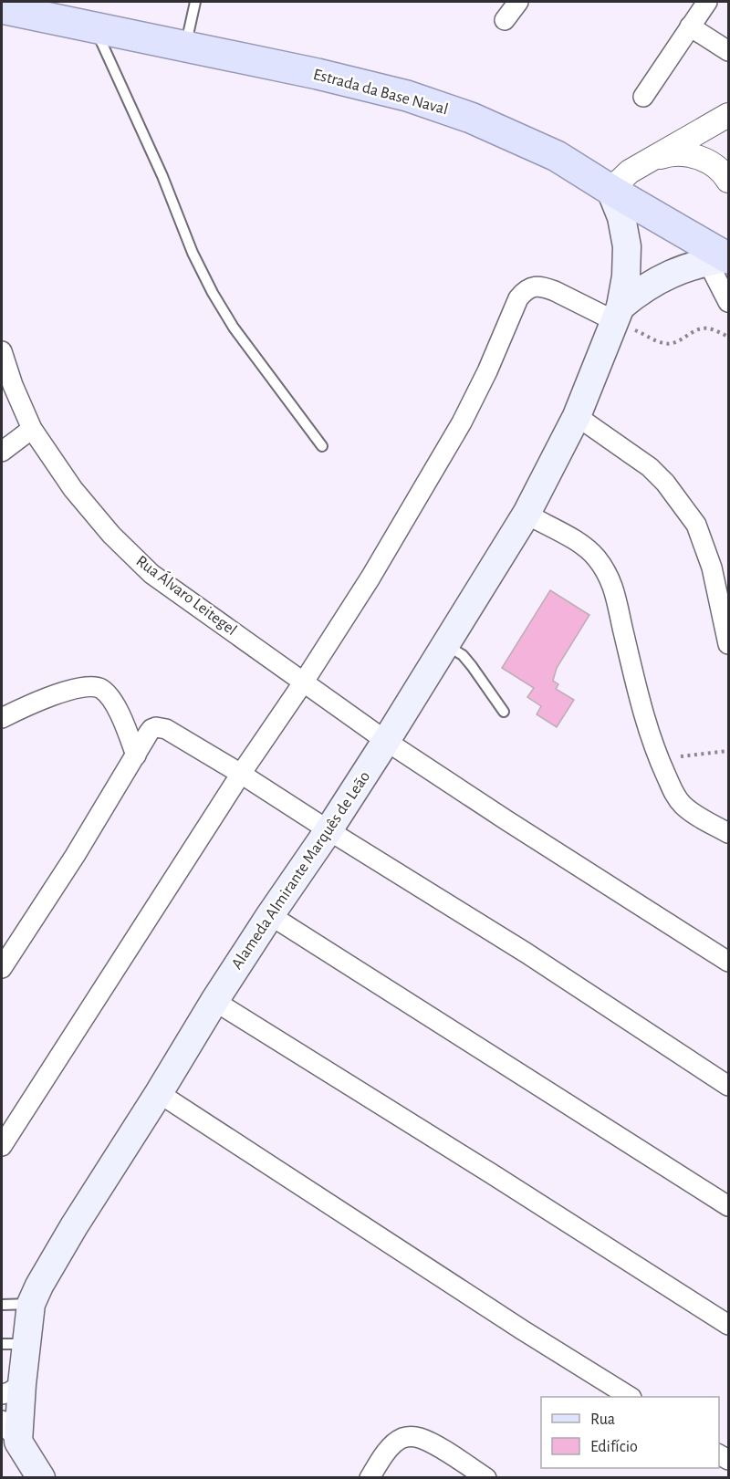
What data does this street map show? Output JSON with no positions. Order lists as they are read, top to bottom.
{
  "streets": {
    "main road": ["Estrada da Base Naval", "Alameda Almirante Marquês de Leão"],
    "street": ["Rua Álvaro Leitegel"]
  },
  "crossings": [
    ["Estrada da Base Naval", "Alameda Almirante Marquês de Leão"],
    ["Rua Álvaro Leitegel", "Alameda Almirante Marquês de Leão"]
  ],
  "legend": ["Rua", "Edifício"]
}
